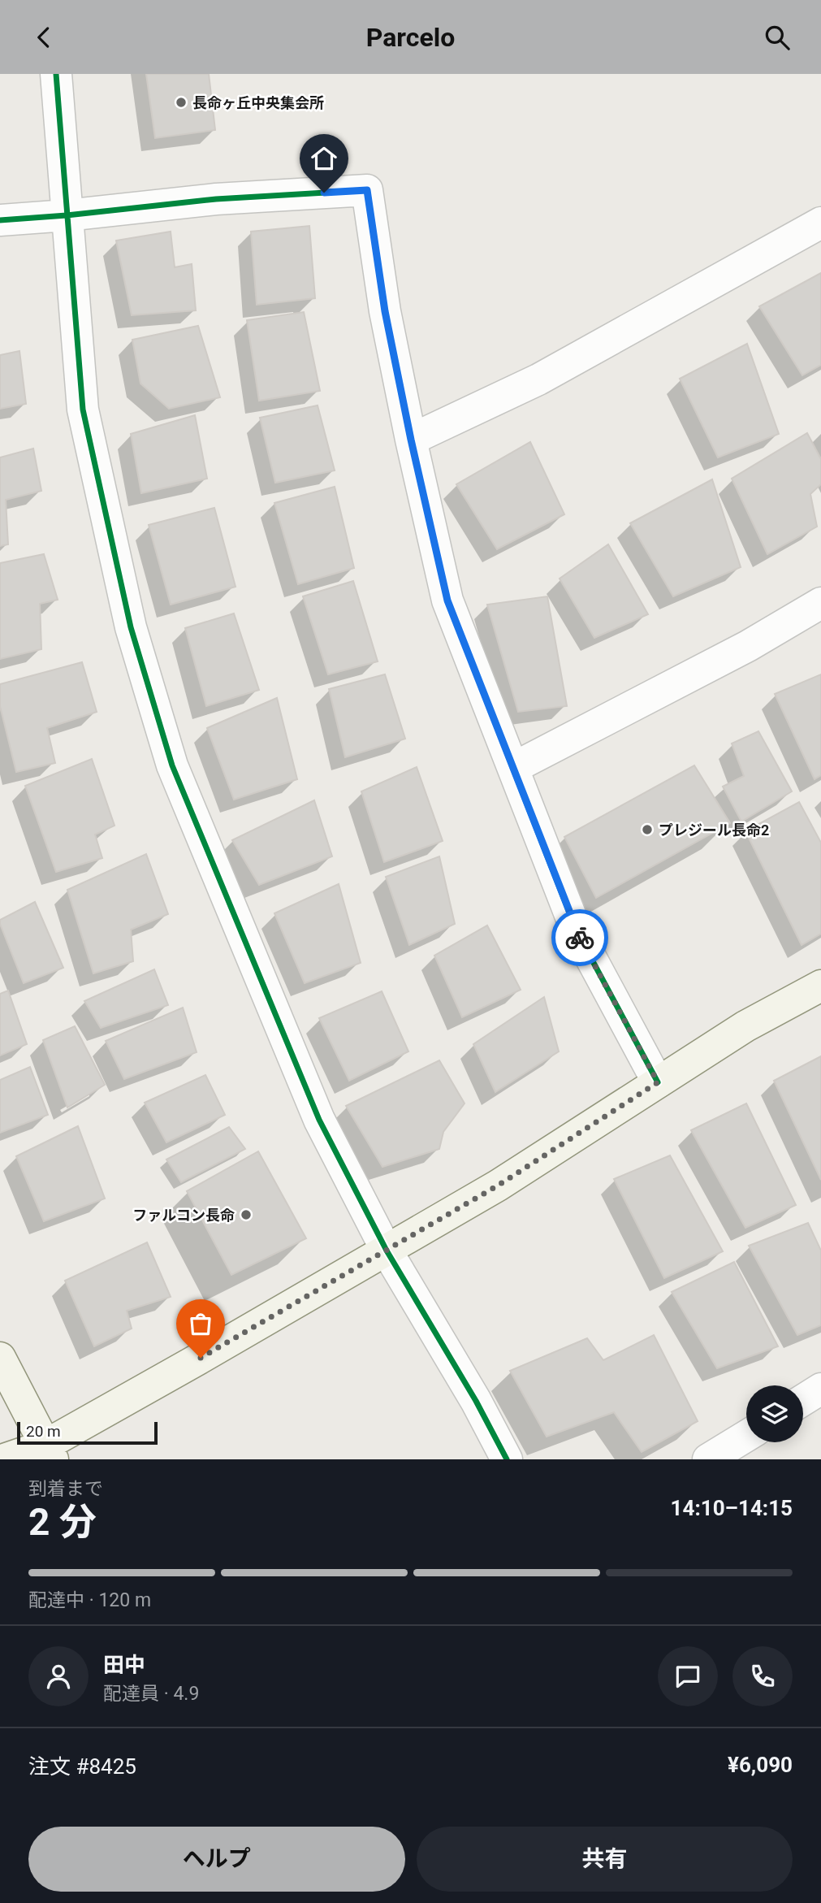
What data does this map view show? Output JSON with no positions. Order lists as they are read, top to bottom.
{
  "places": ["長命ヶ丘中央集会所", "プレジール長命2", "ファルコン長命"],
  "scale_bar": "20 m",
  "page": {
    "header": "Parcelo",
    "scale": "20 m",
    "heading": ["2 分", "到着まで", "14:10–14:15"],
    "panel": [
      "田中",
      "配達員 · 4.9",
      "注文 #8425",
      "¥6,090"
    ],
    "bar": "配達中 · 120 m",
    "buttons": ["ヘルプ", "共有"]
  }
}
